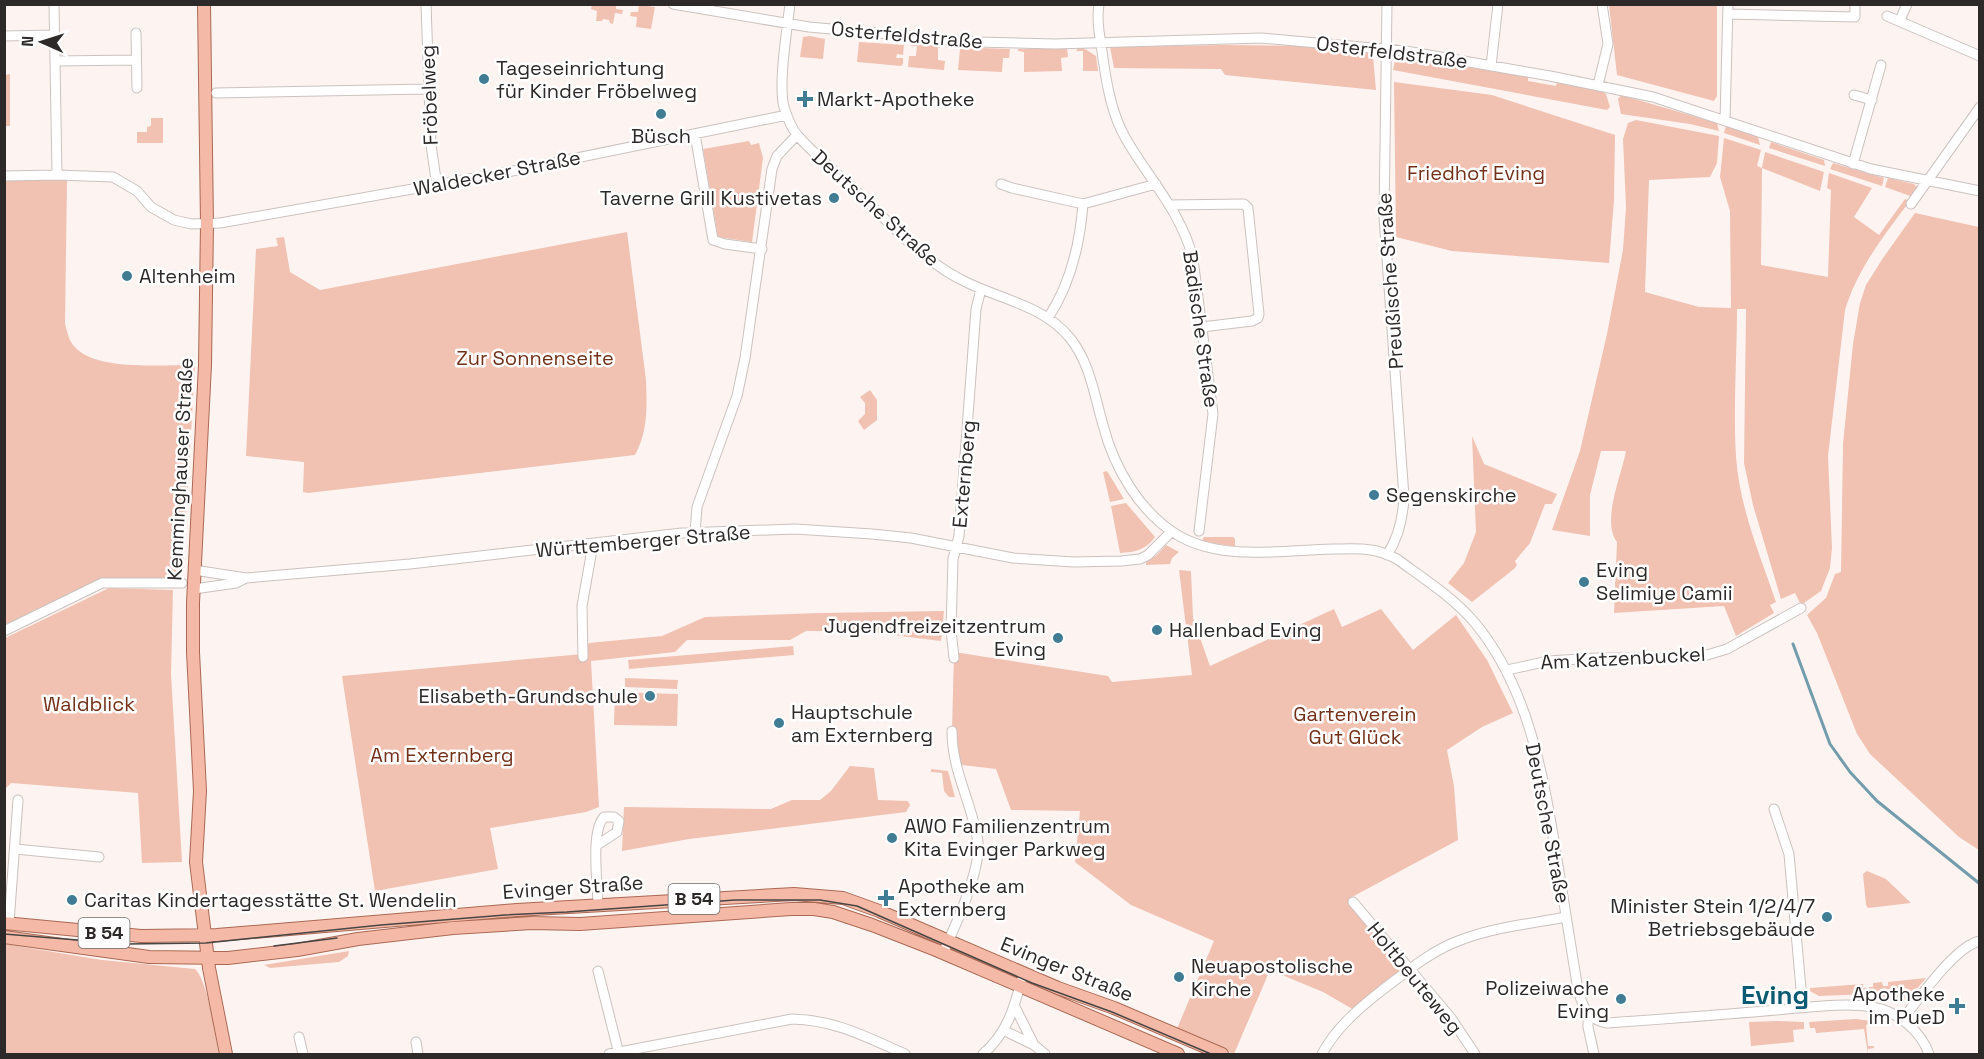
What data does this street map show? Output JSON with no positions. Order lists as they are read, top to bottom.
{
  "streets": {
    "main road": ["Kemminghauser Straße", "Evinger Straße", "B 54"],
    "street": [
      "Osterfeldstraße",
      "Fröbelweg",
      "Waldecker Straße",
      "Deutsche Straße",
      "Preußische Straße",
      "Badische Straße",
      "Externberg",
      "Württemberger Straße",
      "Am Katzenbuckel",
      "Holtbeuteweg"
    ]
  },
  "crossings": [
    ["Osterfeldstraße", "Deutsche Straße"],
    ["Osterfeldstraße", "Preußische Straße"],
    ["Osterfeldstraße", "Badische Straße"],
    ["Fröbelweg", "Waldecker Straße"],
    ["Waldecker Straße", "Deutsche Straße"],
    ["Waldecker Straße", "Kemminghauser Straße"],
    ["Deutsche Straße", "Preußische Straße"],
    ["Deutsche Straße", "Externberg"],
    ["Deutsche Straße", "Württemberger Straße"],
    ["Deutsche Straße", "Am Katzenbuckel"],
    ["Kemminghauser Straße", "Württemberger Straße"],
    ["Kemminghauser Straße", "Evinger Straße"],
    ["Externberg", "Württemberger Straße"]
  ],
  "districts": ["Eving"],
  "parks": [
    "Friedhof Eving",
    "Zur Sonnenseite",
    "Waldblick",
    "Gartenverein Gut Glück",
    "Am Externberg"
  ],
  "places": {
    "other": [
      "Tageseinrichtung für Kinder Fröbelweg",
      "Büsch",
      "Taverne Grill Kustivetas",
      "Altenheim",
      "Segenskirche",
      "Eving Selimiye Camii",
      "Hallenbad Eving",
      "Jugendfreizeitzentrum Eving",
      "Elisabeth-Grundschule",
      "Hauptschule am Externberg",
      "AWO Familienzentrum Kita Evinger Parkweg",
      "Caritas Kindertagesstätte St. Wendelin",
      "Minister Stein 1/2/4/7 Betriebsgebäude",
      "Neuapostolische Kirche",
      "Polizeiwache Eving"
    ],
    "health": ["Markt-Apotheke", "Apotheke am Externberg", "Apotheke im PueD"]
  },
  "north": "left"
}
